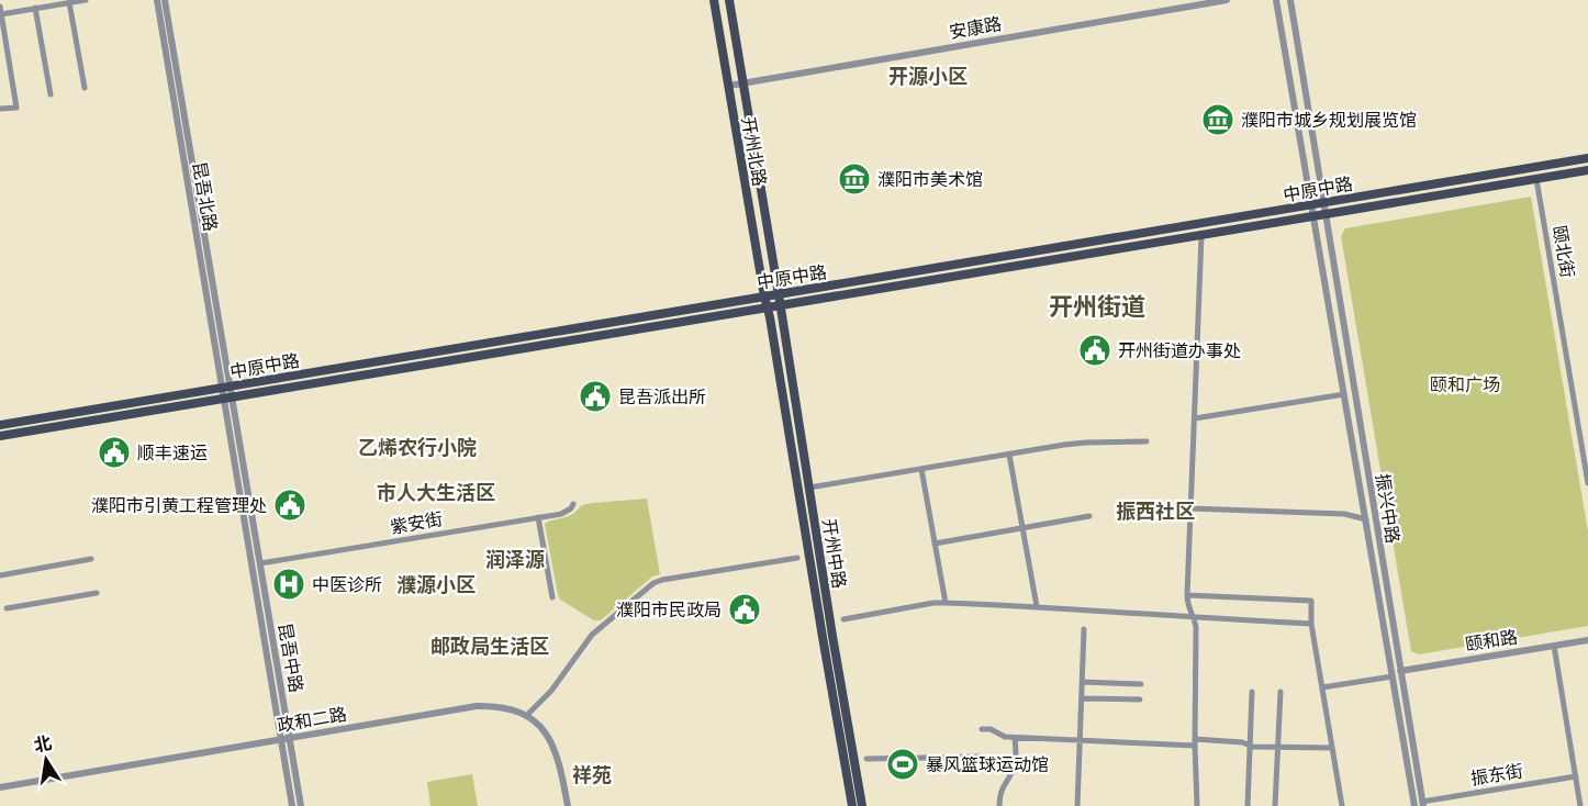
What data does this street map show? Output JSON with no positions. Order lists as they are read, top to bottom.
{
  "streets": {
    "main road": ["开州北路", "中原中路", "开州中路"],
    "street": [
      "安康路",
      "昆吾北路",
      "颐北街",
      "振兴中路",
      "紫安街",
      "颐和路",
      "昆吾中路",
      "政和二路",
      "振东街"
    ]
  },
  "crossings": [
    ["安康路", "开州北路"],
    ["开州北路", "中原中路"],
    ["开州北路", "开州中路"],
    ["中原中路", "昆吾北路"],
    ["中原中路", "颐北街"],
    ["中原中路", "振兴中路"],
    ["中原中路", "开州中路"],
    ["中原中路", "昆吾中路"],
    ["昆吾北路", "昆吾中路"],
    ["振兴中路", "颐和路"],
    ["振兴中路", "振东街"],
    ["紫安街", "昆吾中路"],
    ["昆吾中路", "政和二路"]
  ],
  "districts": [
    "开源小区",
    "开州街道",
    "乙烯农行小院",
    "市人大生活区",
    "振西社区",
    "润泽源",
    "濮源小区",
    "邮政局生活区",
    "祥苑"
  ],
  "parks": ["颐和广场"],
  "places": {
    "museum": ["濮阳市城乡规划展览馆", "濮阳市美术馆"],
    "public building": [
      "开州街道办事处",
      "昆吾派出所",
      "顺丰速运",
      "濮阳市引黄工程管理处",
      "濮阳市民政局"
    ],
    "hospital": ["中医诊所"],
    "sports": ["暴风篮球运动馆"]
  },
  "north": "top"
}
